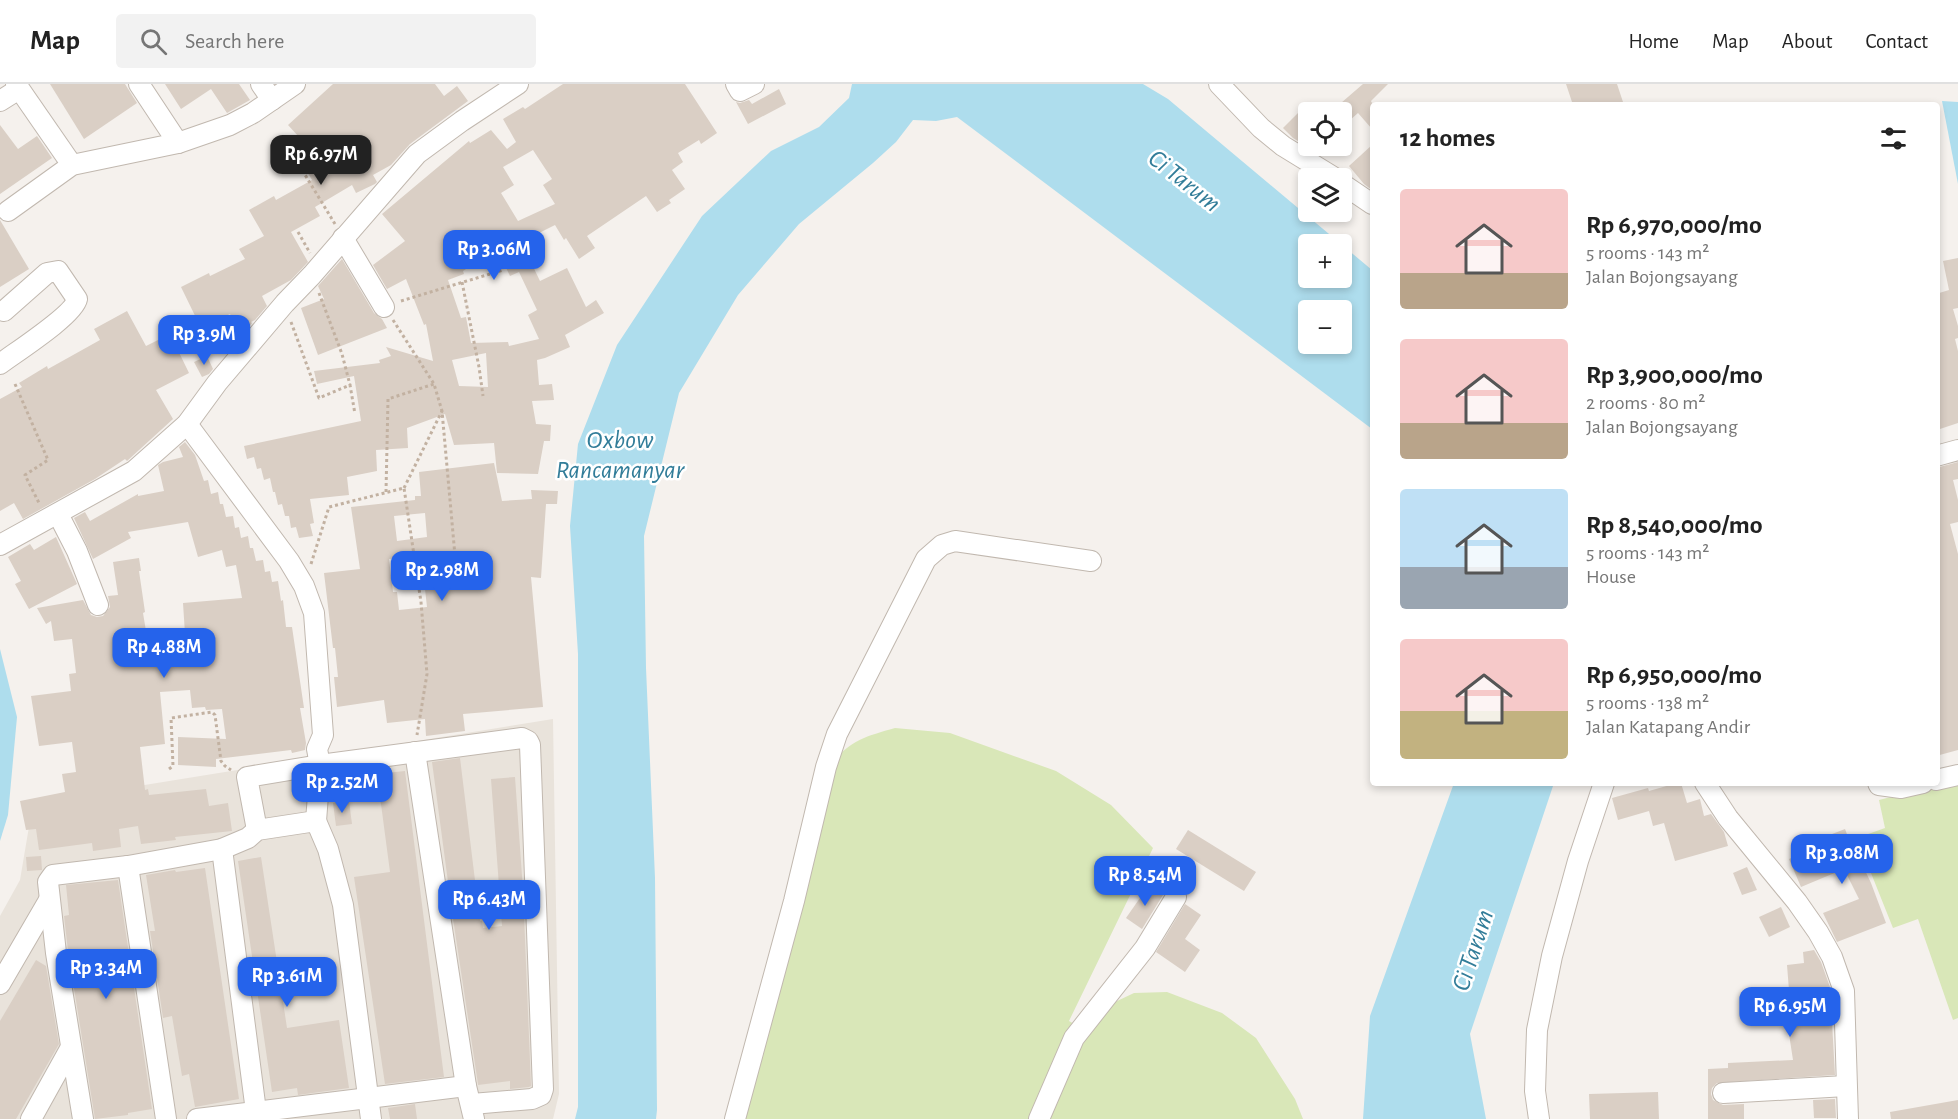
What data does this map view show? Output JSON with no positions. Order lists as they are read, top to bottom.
{
  "water": ["Ci Tarum", "Oxbow Rancamanyar"],
  "page": {
    "header": "Map",
    "search": "Search here",
    "nav": [
      "Home",
      "Map",
      "About",
      "Contact"
    ],
    "map_buttons": ["+", "−"],
    "heading": "12 homes",
    "price": [
      "Rp 6.97M",
      "Rp 3.06M",
      "Rp 3.9M",
      "Rp 2.98M",
      "Rp 4.88M",
      "Rp 2.52M",
      "Rp 3.08M",
      "Rp 8.54M",
      "Rp 6.43M",
      "Rp 3.34M",
      "Rp 3.61M",
      "Rp 6.95M"
    ],
    "list": [
      {
        "name": "Rp 6,970,000/mo",
        "note": "5 rooms · 143 m² · Jalan Bojongsayang"
      },
      {
        "name": "Rp 3,900,000/mo",
        "note": "2 rooms · 80 m² · Jalan Bojongsayang"
      },
      {
        "name": "Rp 8,540,000/mo",
        "note": "5 rooms · 143 m² · House"
      },
      {
        "name": "Rp 6,950,000/mo",
        "note": "5 rooms · 138 m² · Jalan Katapang Andir"
      }
    ]
  }
}
